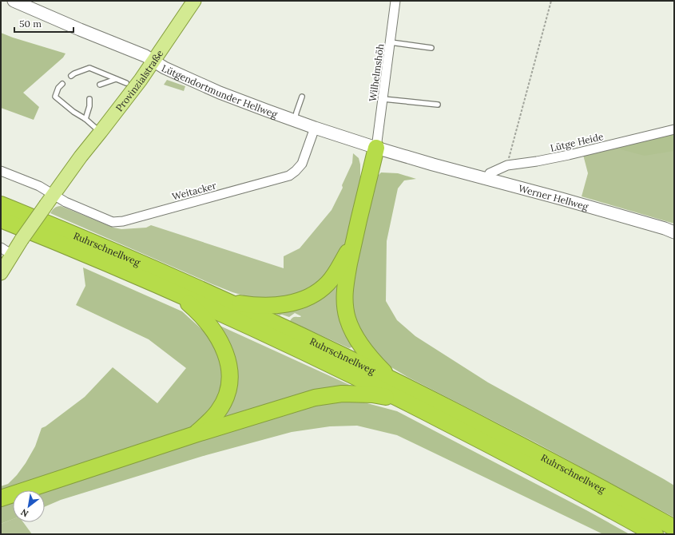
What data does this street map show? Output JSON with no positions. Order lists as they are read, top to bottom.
{
  "streets": {
    "highway": ["Ruhrschnellweg"],
    "main road": ["Provinzialstraße", "Lütgendortmunder Hellweg", "Werner Hellweg"],
    "street": ["Wilhelmshöh", "Lütge Heide", "Weitacker"]
  },
  "crossings": [
    ["Wilhelmshöh", "Lütgendortmunder Hellweg"],
    ["Provinzialstraße", "Lütgendortmunder Hellweg"],
    ["Provinzialstraße", "Weitacker"],
    ["Lütgendortmunder Hellweg", "Weitacker"],
    ["Lütgendortmunder Hellweg", "Werner Hellweg"],
    ["Lütge Heide", "Werner Hellweg"]
  ],
  "scale_bar": "50 m",
  "north": "bottom left"
}
